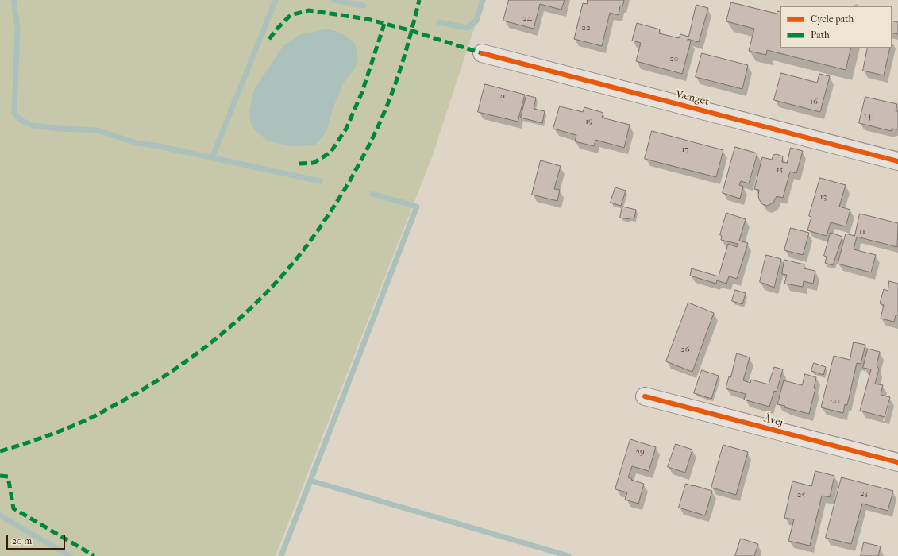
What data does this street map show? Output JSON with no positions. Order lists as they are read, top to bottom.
{
  "streets": {
    "street": ["Vænget", "Åvej"]
  },
  "house_numbers": [
    "24",
    "22",
    "20",
    "21",
    "16",
    "14",
    "19",
    "17",
    "15",
    "13",
    "11",
    "26",
    "20",
    "29",
    "23",
    "25"
  ],
  "legend": ["Cycle path", "Path"],
  "scale_bar": "20 m"
}
